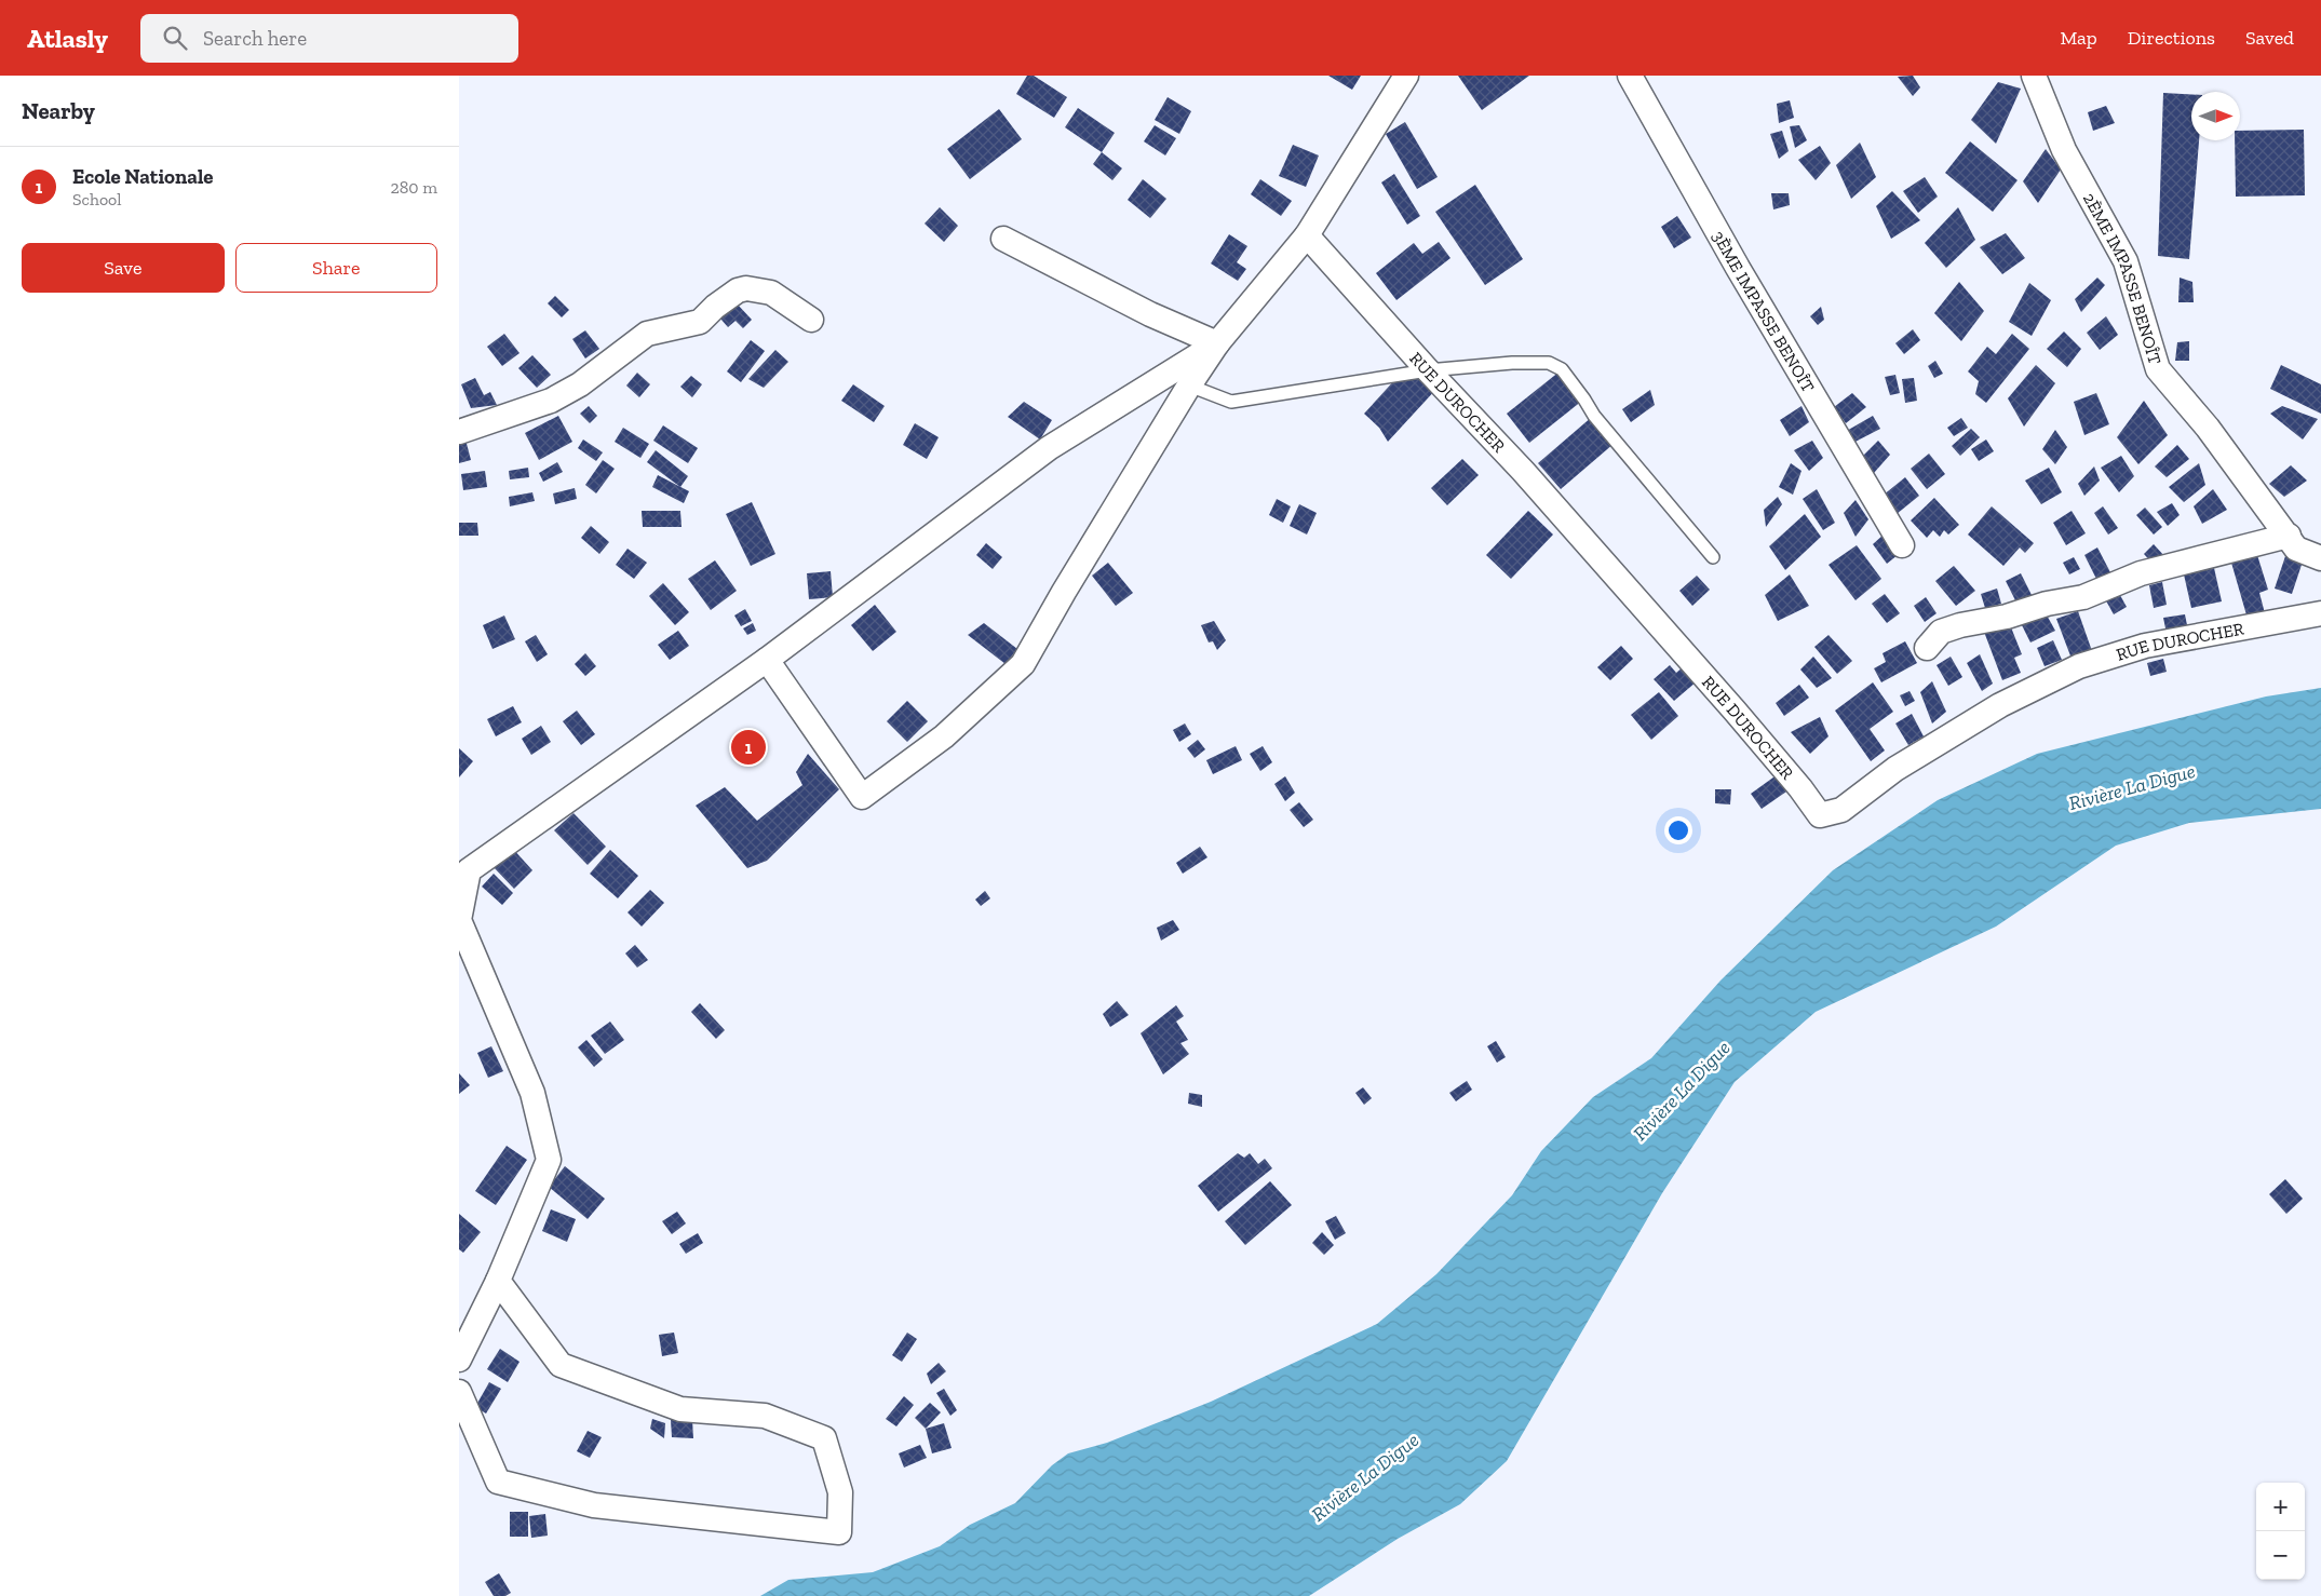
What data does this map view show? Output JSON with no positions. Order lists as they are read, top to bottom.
{
  "streets": {
    "street": ["2ÈME IMPASSE BENOÎT", "3ÈME IMPASSE BENOÎT", "RUE DUROCHER"]
  },
  "water": ["Rivière La Digue"],
  "north": "right",
  "page": {
    "header": "Atlasly",
    "search": "Search here",
    "nav": ["Map", "Directions", "Saved"],
    "heading": "Nearby",
    "list": [
      {
        "mark": "1",
        "name": "Ecole Nationale",
        "note": "School",
        "value": "280 m"
      }
    ],
    "buttons": ["Save", "Share"],
    "pins": "1",
    "map_buttons": ["+", "−"]
  }
}
